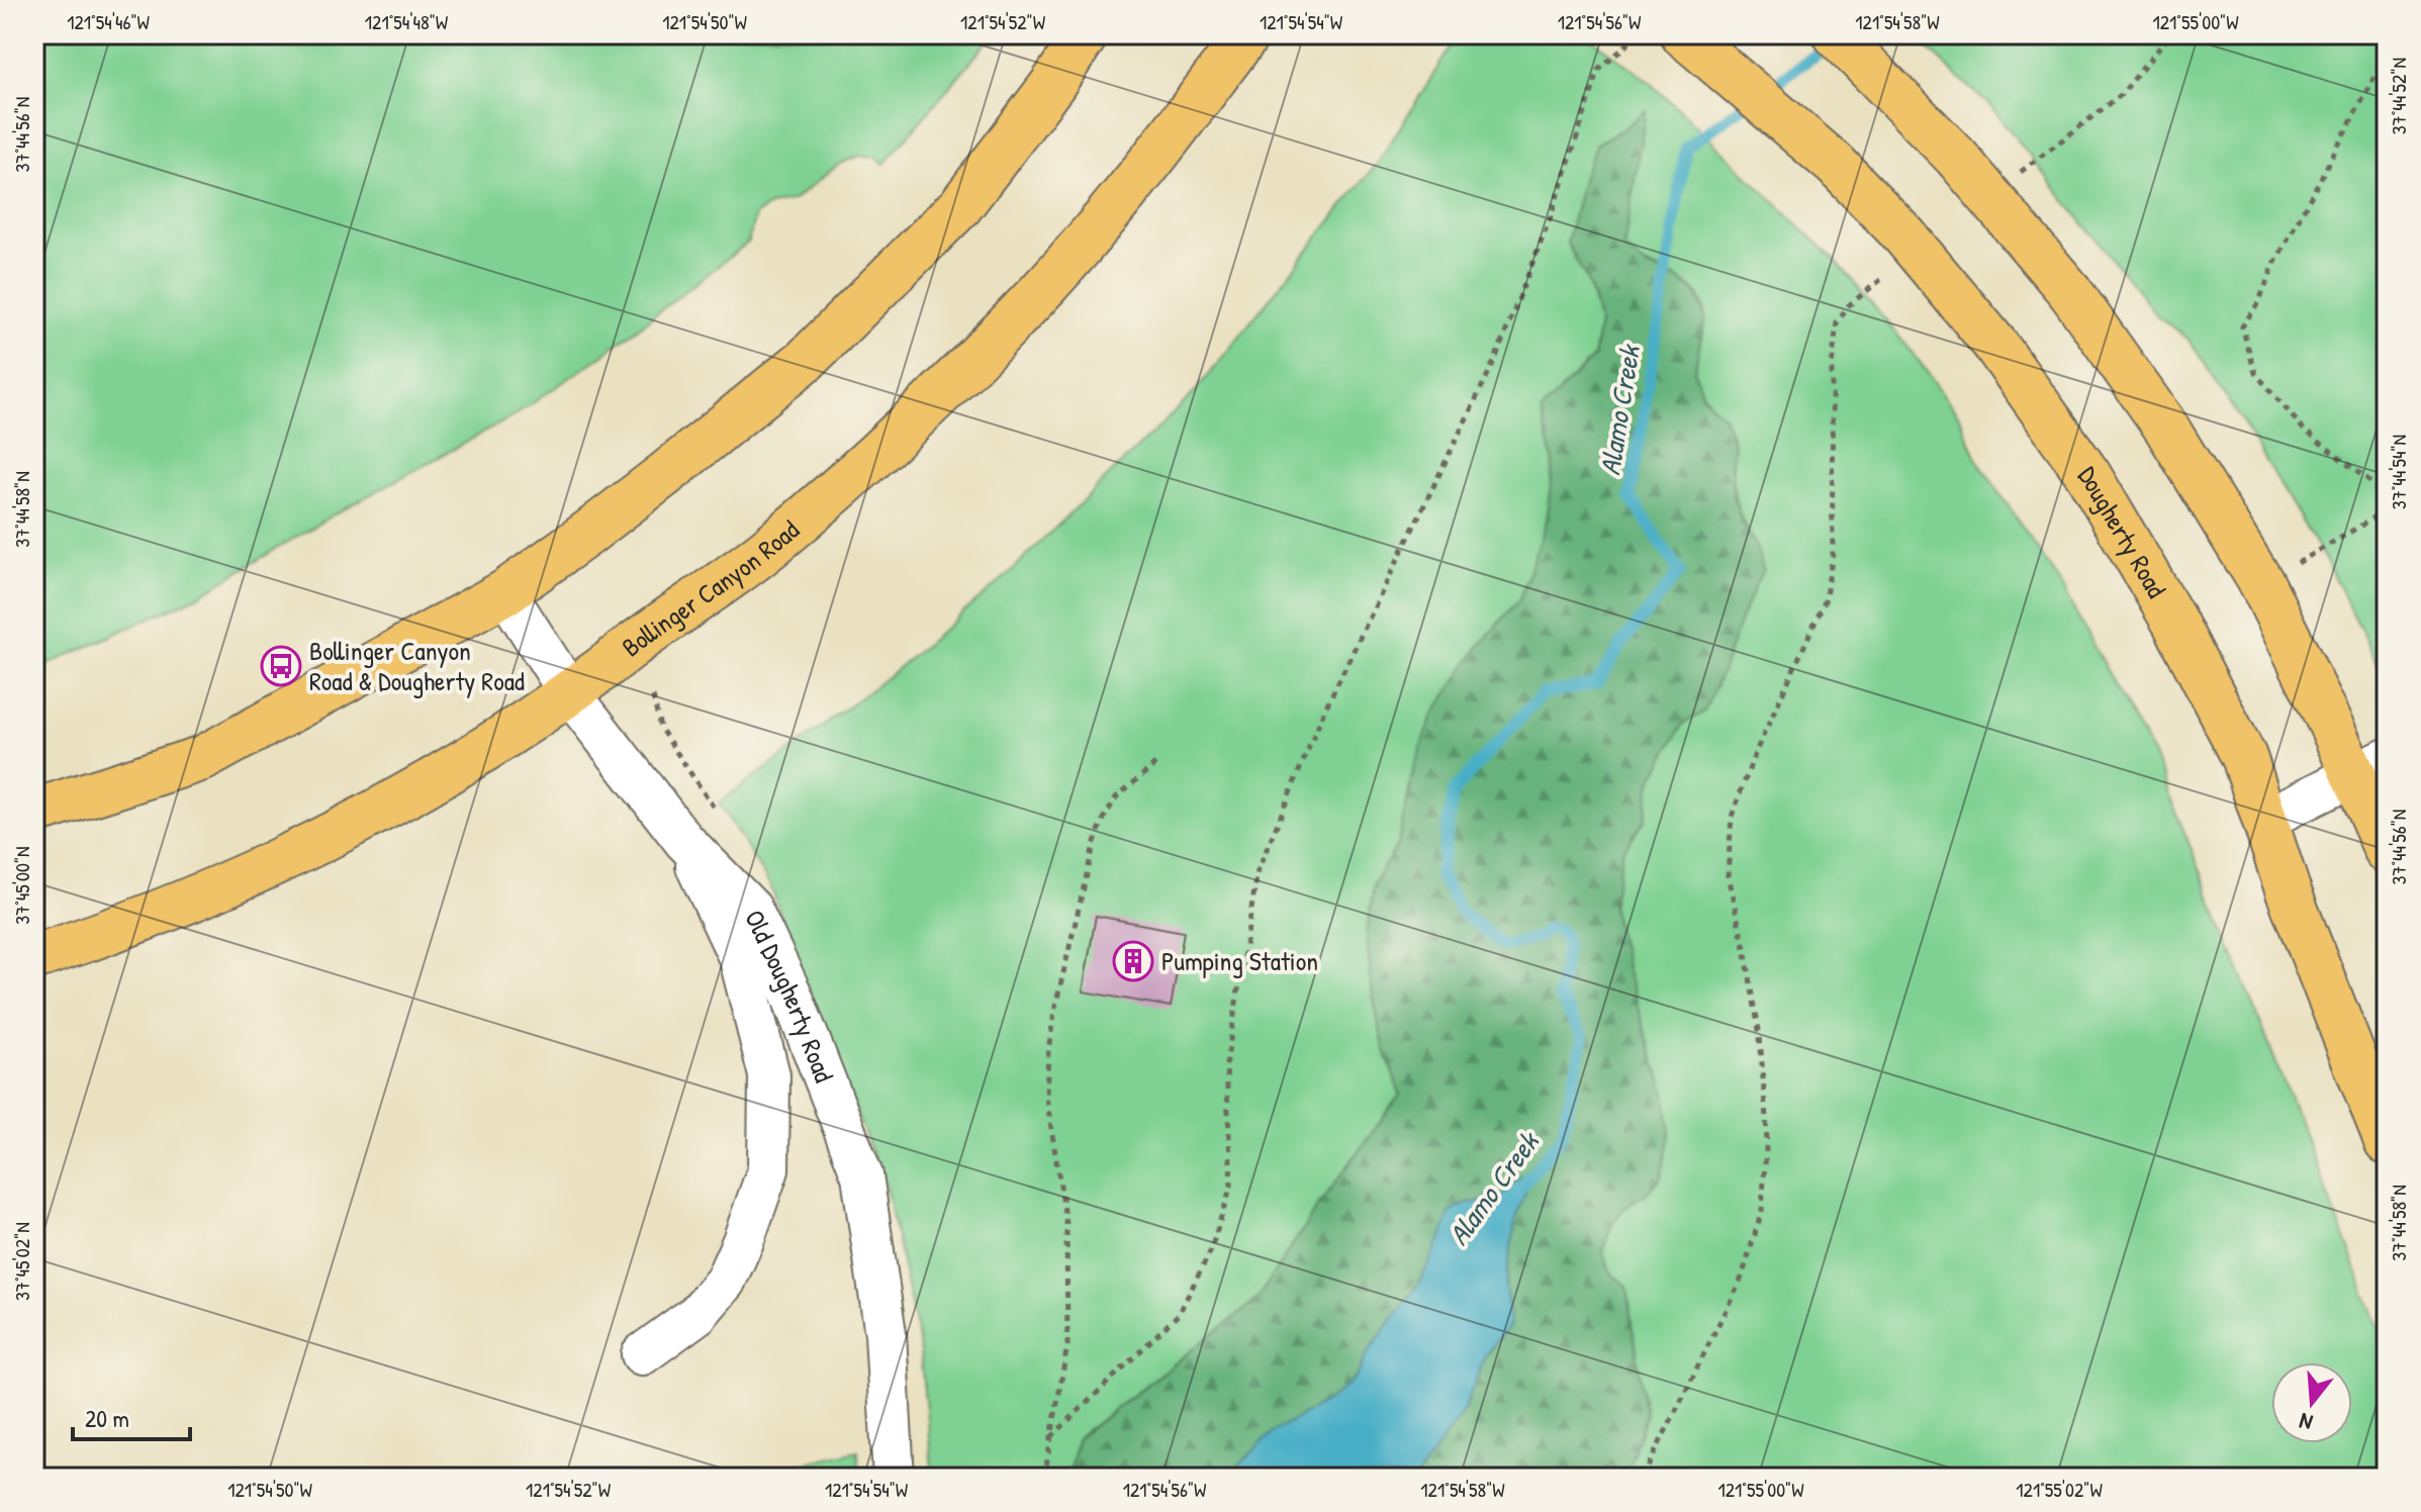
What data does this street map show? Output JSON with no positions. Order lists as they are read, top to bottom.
{
  "streets": {
    "main road": ["Dougherty Road", "Bollinger Canyon Road"],
    "street": ["Old Dougherty Road"]
  },
  "crossings": [
    ["Bollinger Canyon Road", "Old Dougherty Road"]
  ],
  "water": ["Alamo Creek"],
  "places": {
    "bus stop": ["Bollinger Canyon Road & Dougherty Road"],
    "building": ["Pumping Station"]
  },
  "scale_bar": "20 m",
  "north": "bottom",
  "coordinates": [
    "121°54'46\"W",
    "121°54'48\"W",
    "121°54'50\"W",
    "121°54'52\"W",
    "121°54'54\"W",
    "121°54'56\"W",
    "121°54'58\"W",
    "121°55'00\"W",
    "37°44'52\"N",
    "37°44'56\"N",
    "37°44'54\"N",
    "37°44'58\"N",
    "37°45'00\"N",
    "37°45'02\"N",
    "121°55'02\"W"
  ]
}
